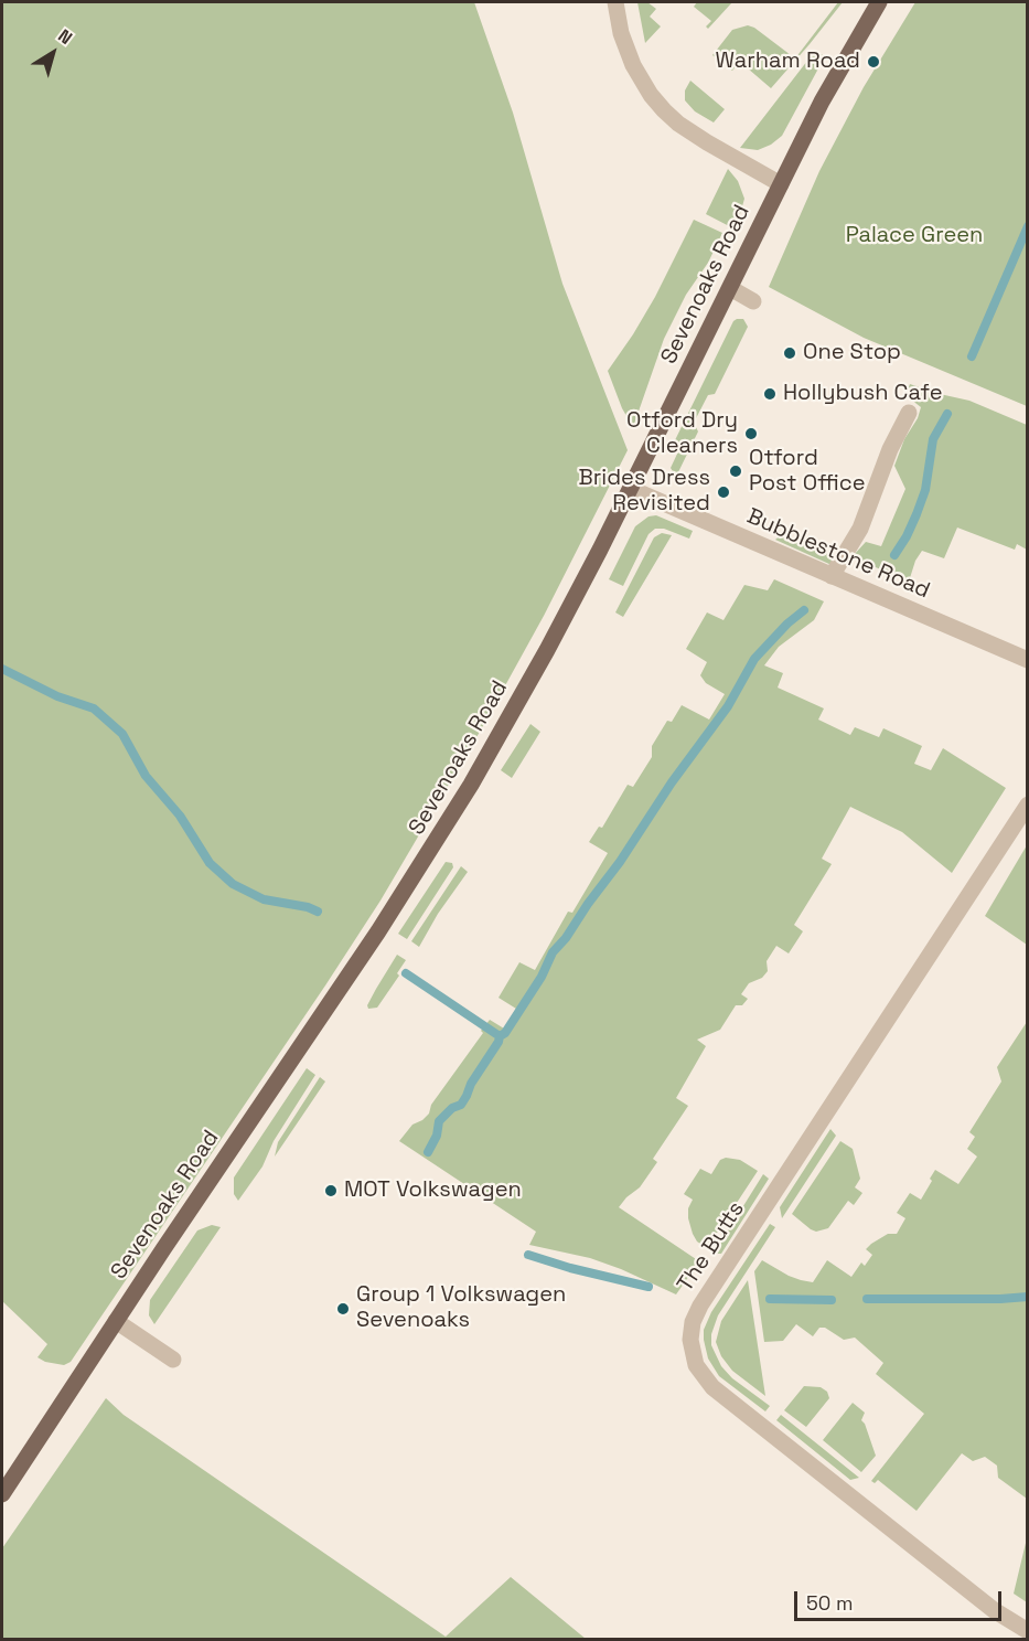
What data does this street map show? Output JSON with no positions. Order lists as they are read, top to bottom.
{
  "streets": {
    "main road": ["Sevenoaks Road"],
    "street": ["Bubblestone Road", "The Butts"]
  },
  "crossings": [
    ["Sevenoaks Road", "Bubblestone Road"]
  ],
  "parks": ["Palace Green"],
  "places": [
    "Warham Road",
    "One Stop",
    "Hollybush Cafe",
    "Otford Dry Cleaners",
    "Otford Post Office",
    "Brides Dress Revisited",
    "MOT Volkswagen",
    "Group 1 Volkswagen Sevenoaks"
  ],
  "scale_bar": "50 m",
  "north": "top right"
}
